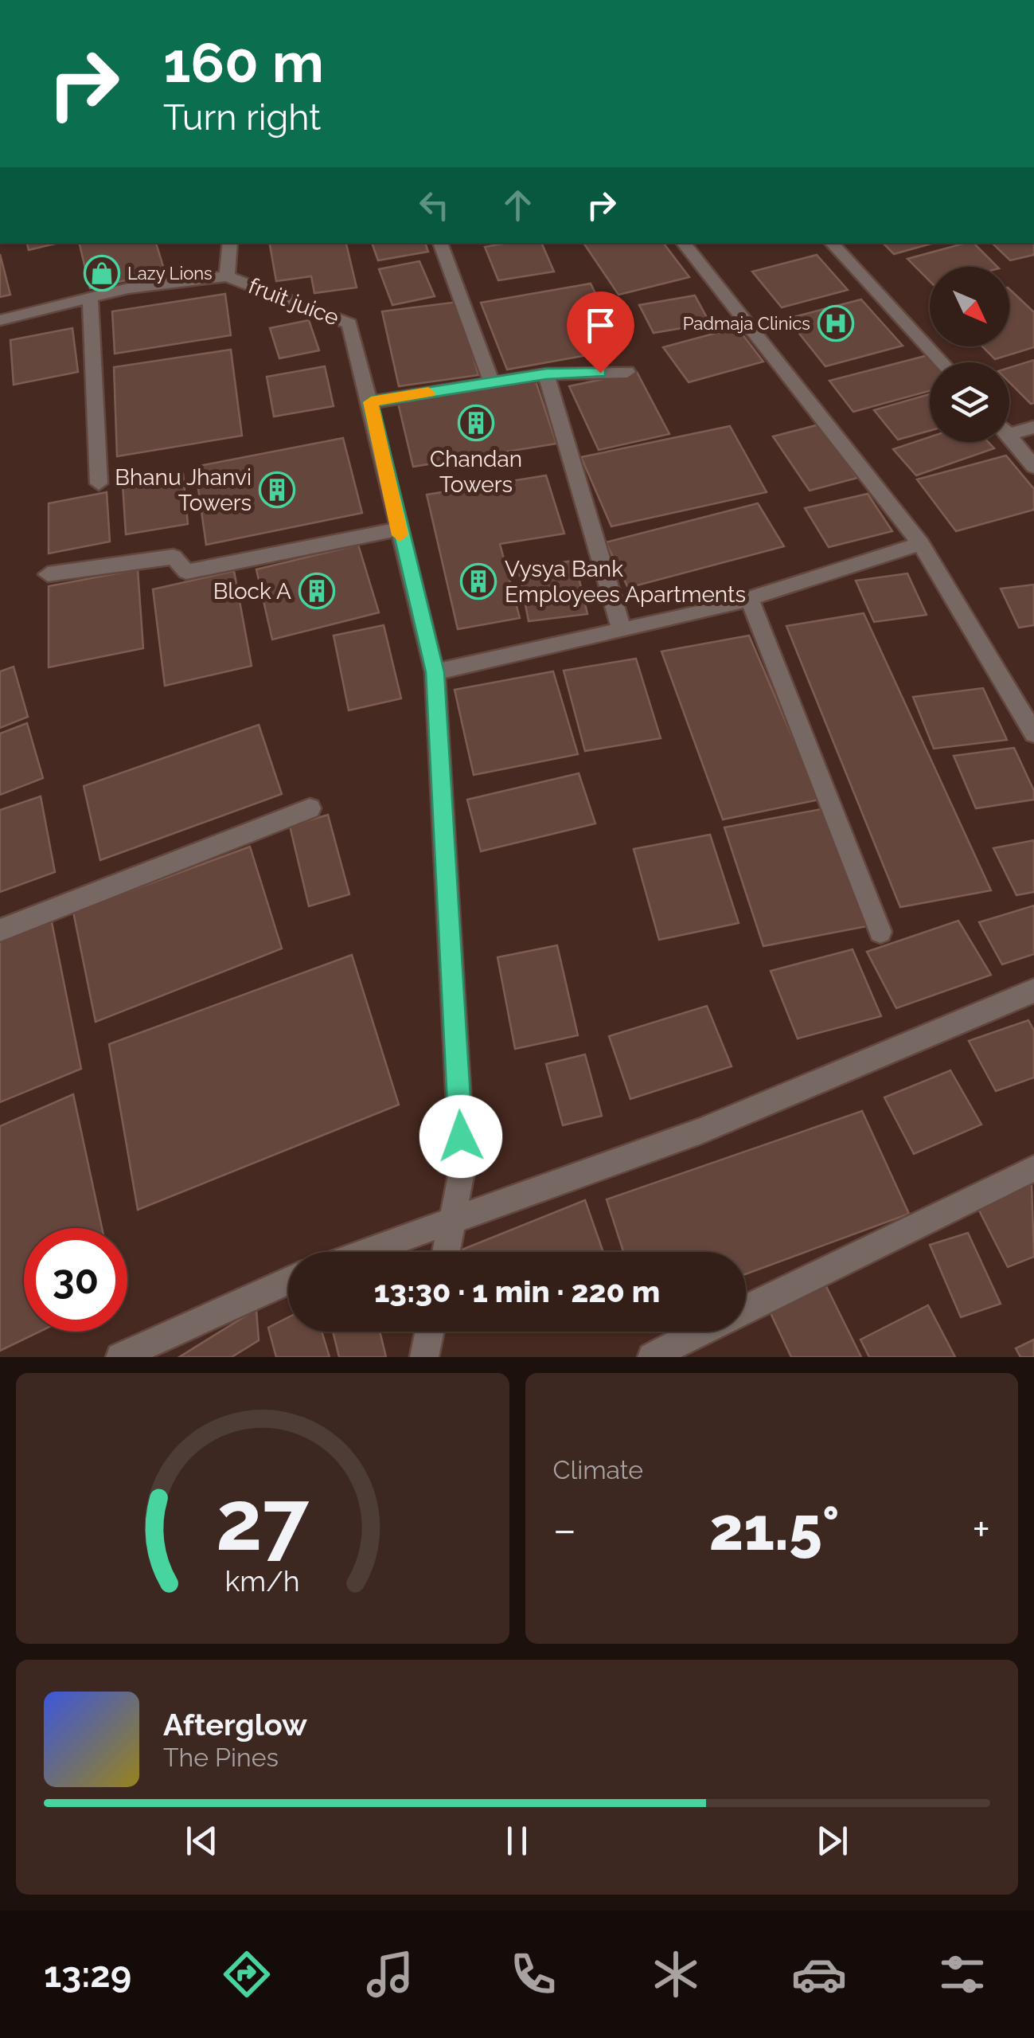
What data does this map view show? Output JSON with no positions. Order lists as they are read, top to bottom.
{
  "streets": {
    "street": ["fruit juice"]
  },
  "places": {
    "shop": ["Lazy Lions"],
    "hospital": ["Padmaja Clinics"],
    "building": [
      "Chandan Towers",
      "Bhanu Jhanvi Towers",
      "Vysya Bank Employees Apartments",
      "Block A"
    ]
  },
  "north": "bottom right",
  "page": {
    "turn": ["160 m", "Turn right"],
    "limit": "30",
    "trip": "13:30 · 1 min · 220 m",
    "tile": "Climate",
    "heat": ["−", "21.5°", "+"],
    "song": ["Afterglow", "The Pines"],
    "tabs": "13:29",
    "gauge": ["27", "km/h"]
  }
}
